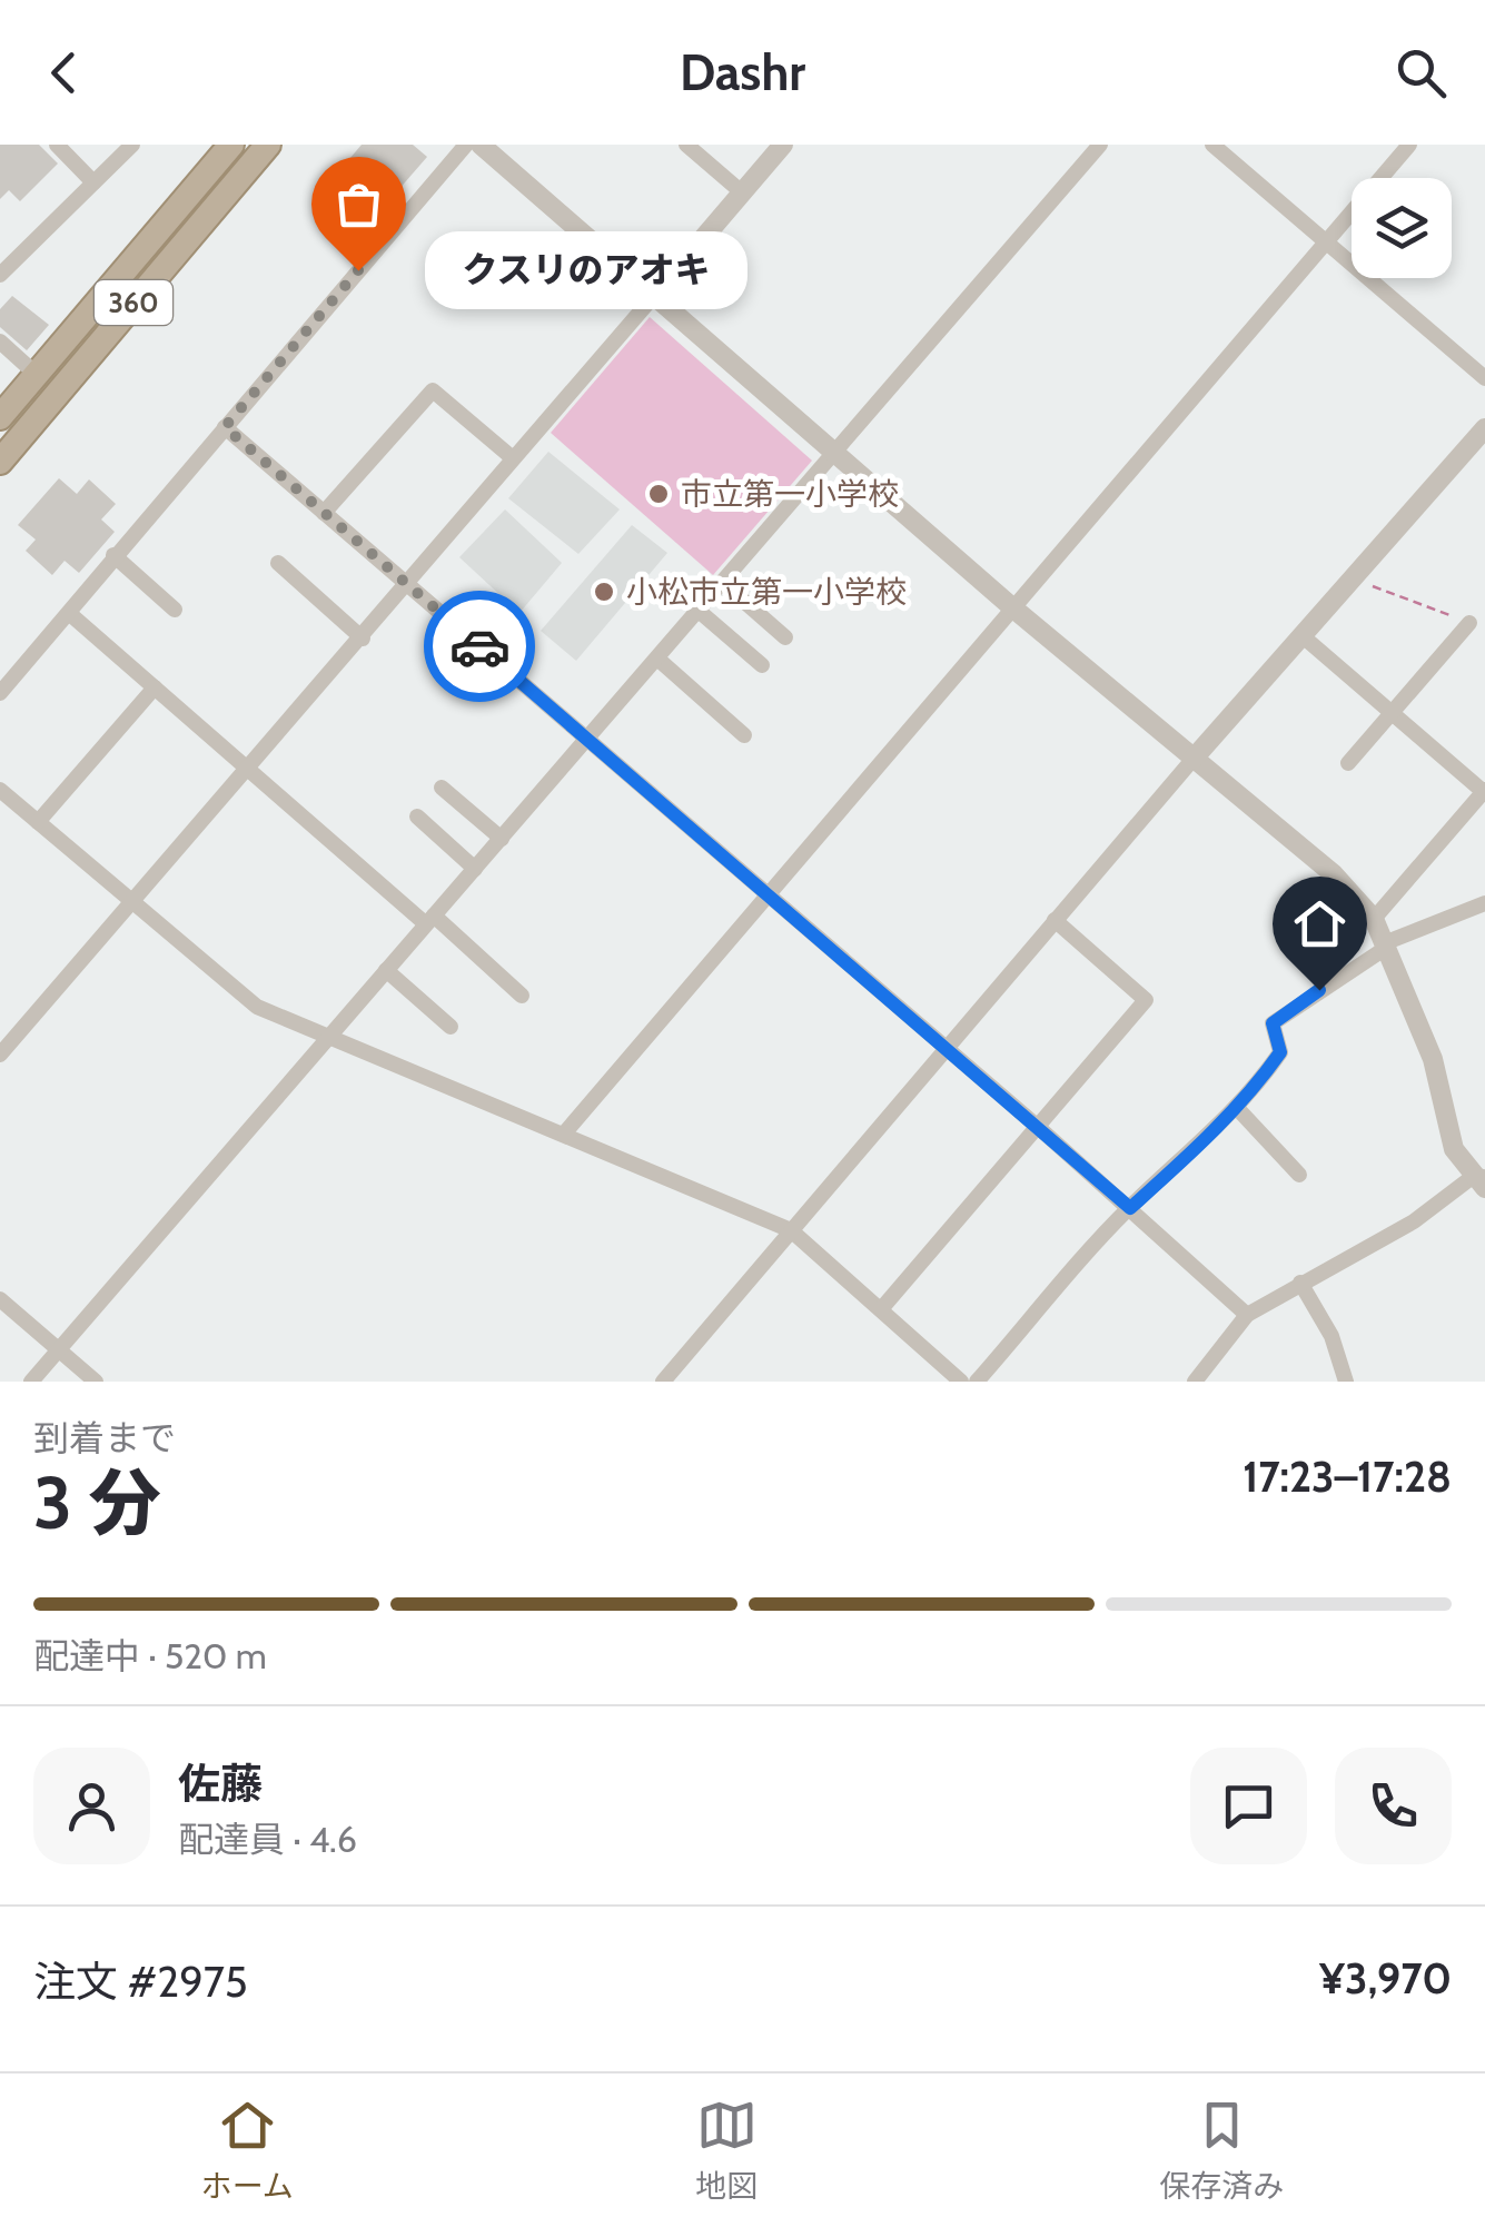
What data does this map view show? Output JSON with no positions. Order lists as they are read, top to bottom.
{
  "streets": {
    "highway": ["360"]
  },
  "places": ["クスリのアオキ", "市立第一小学校", "小松市立第一小学校"],
  "page": {
    "header": "Dashr",
    "bubble": "クスリのアオキ",
    "heading": ["3 分", "到着まで", "17:23–17:28"],
    "panel": [
      "佐藤",
      "配達員 · 4.6",
      "注文 #2975",
      "¥3,970"
    ],
    "bar": "配達中 · 520 m",
    "tabs": ["ホーム", "地図", "保存済み"]
  }
}
